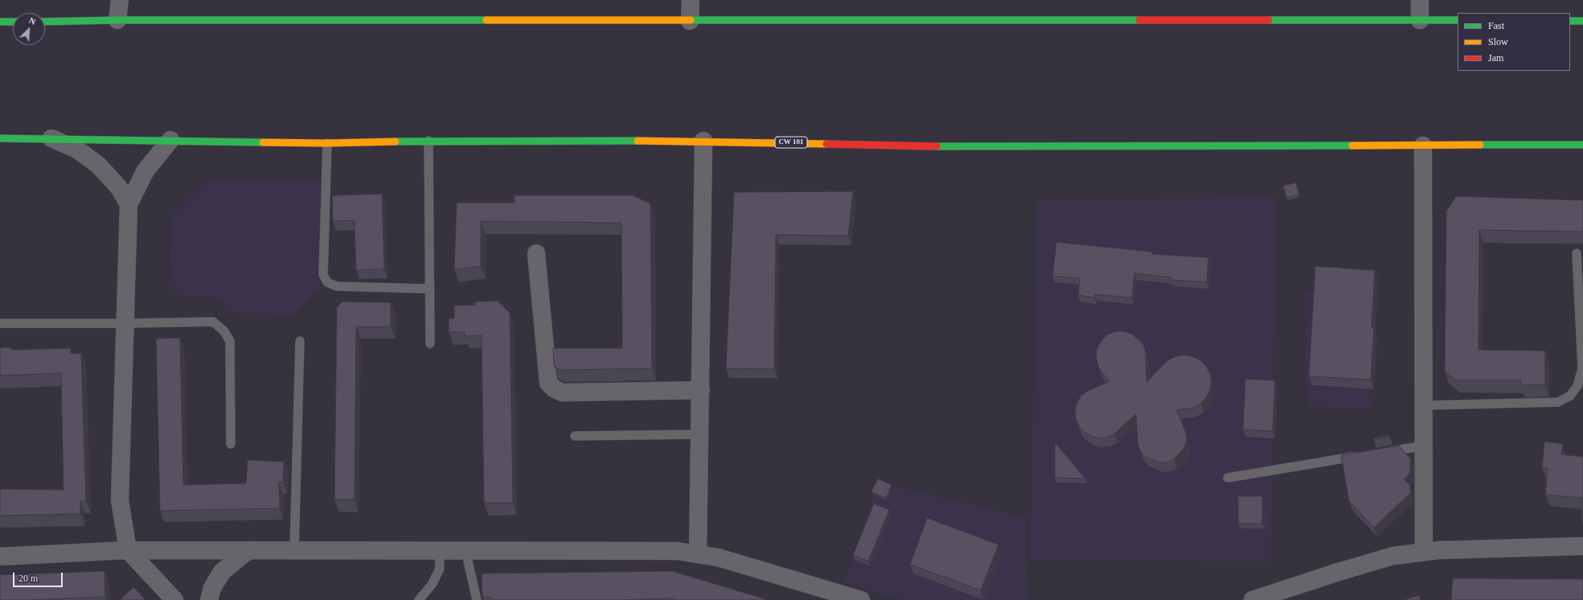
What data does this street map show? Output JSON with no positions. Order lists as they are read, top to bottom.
{
  "streets": {
    "main road": ["CW 101"]
  },
  "legend": ["Fast", "Slow", "Jam"],
  "scale_bar": "20 m",
  "north": "top right"
}
